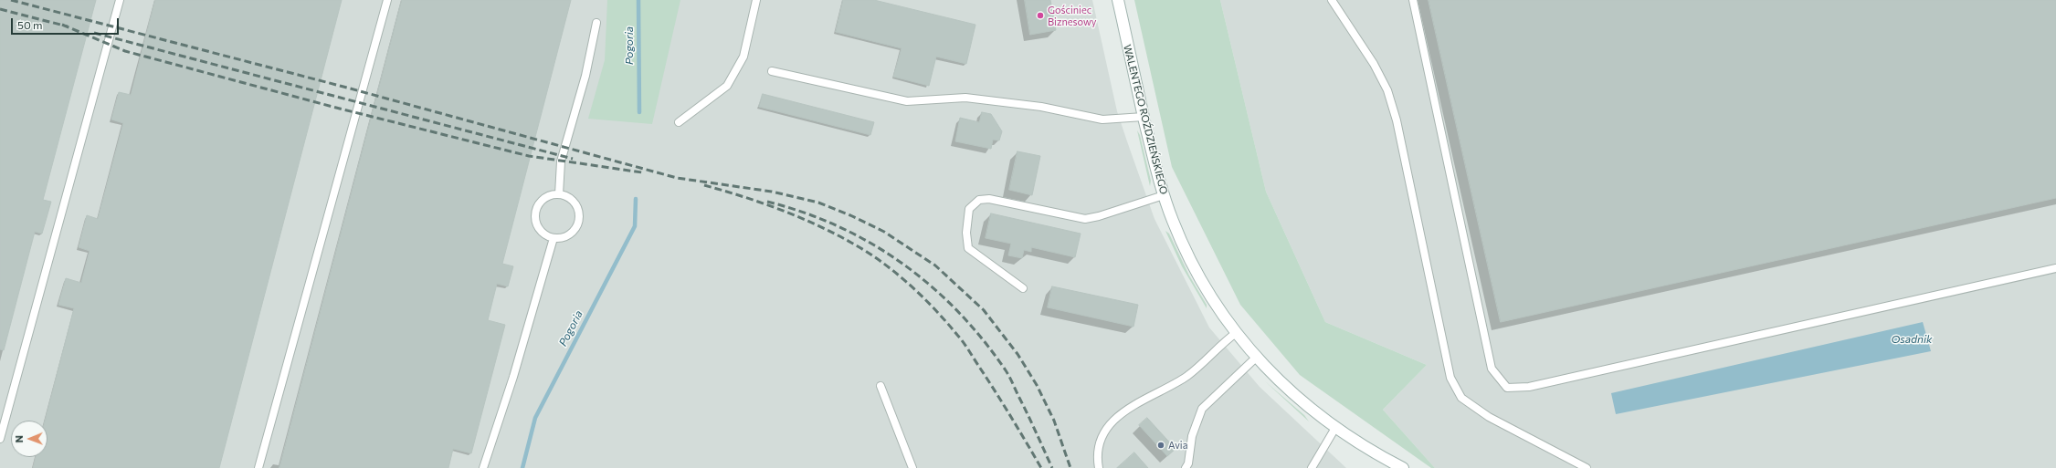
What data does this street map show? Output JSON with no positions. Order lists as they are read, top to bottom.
{
  "streets": {
    "street": ["WALENTEGO ROŹDZIEŃSKIEGO"]
  },
  "water": ["Pogoria", "Osadnik"],
  "places": ["Gościniec Biznesowy", "Avia"],
  "scale_bar": "50 m",
  "north": "left"
}
